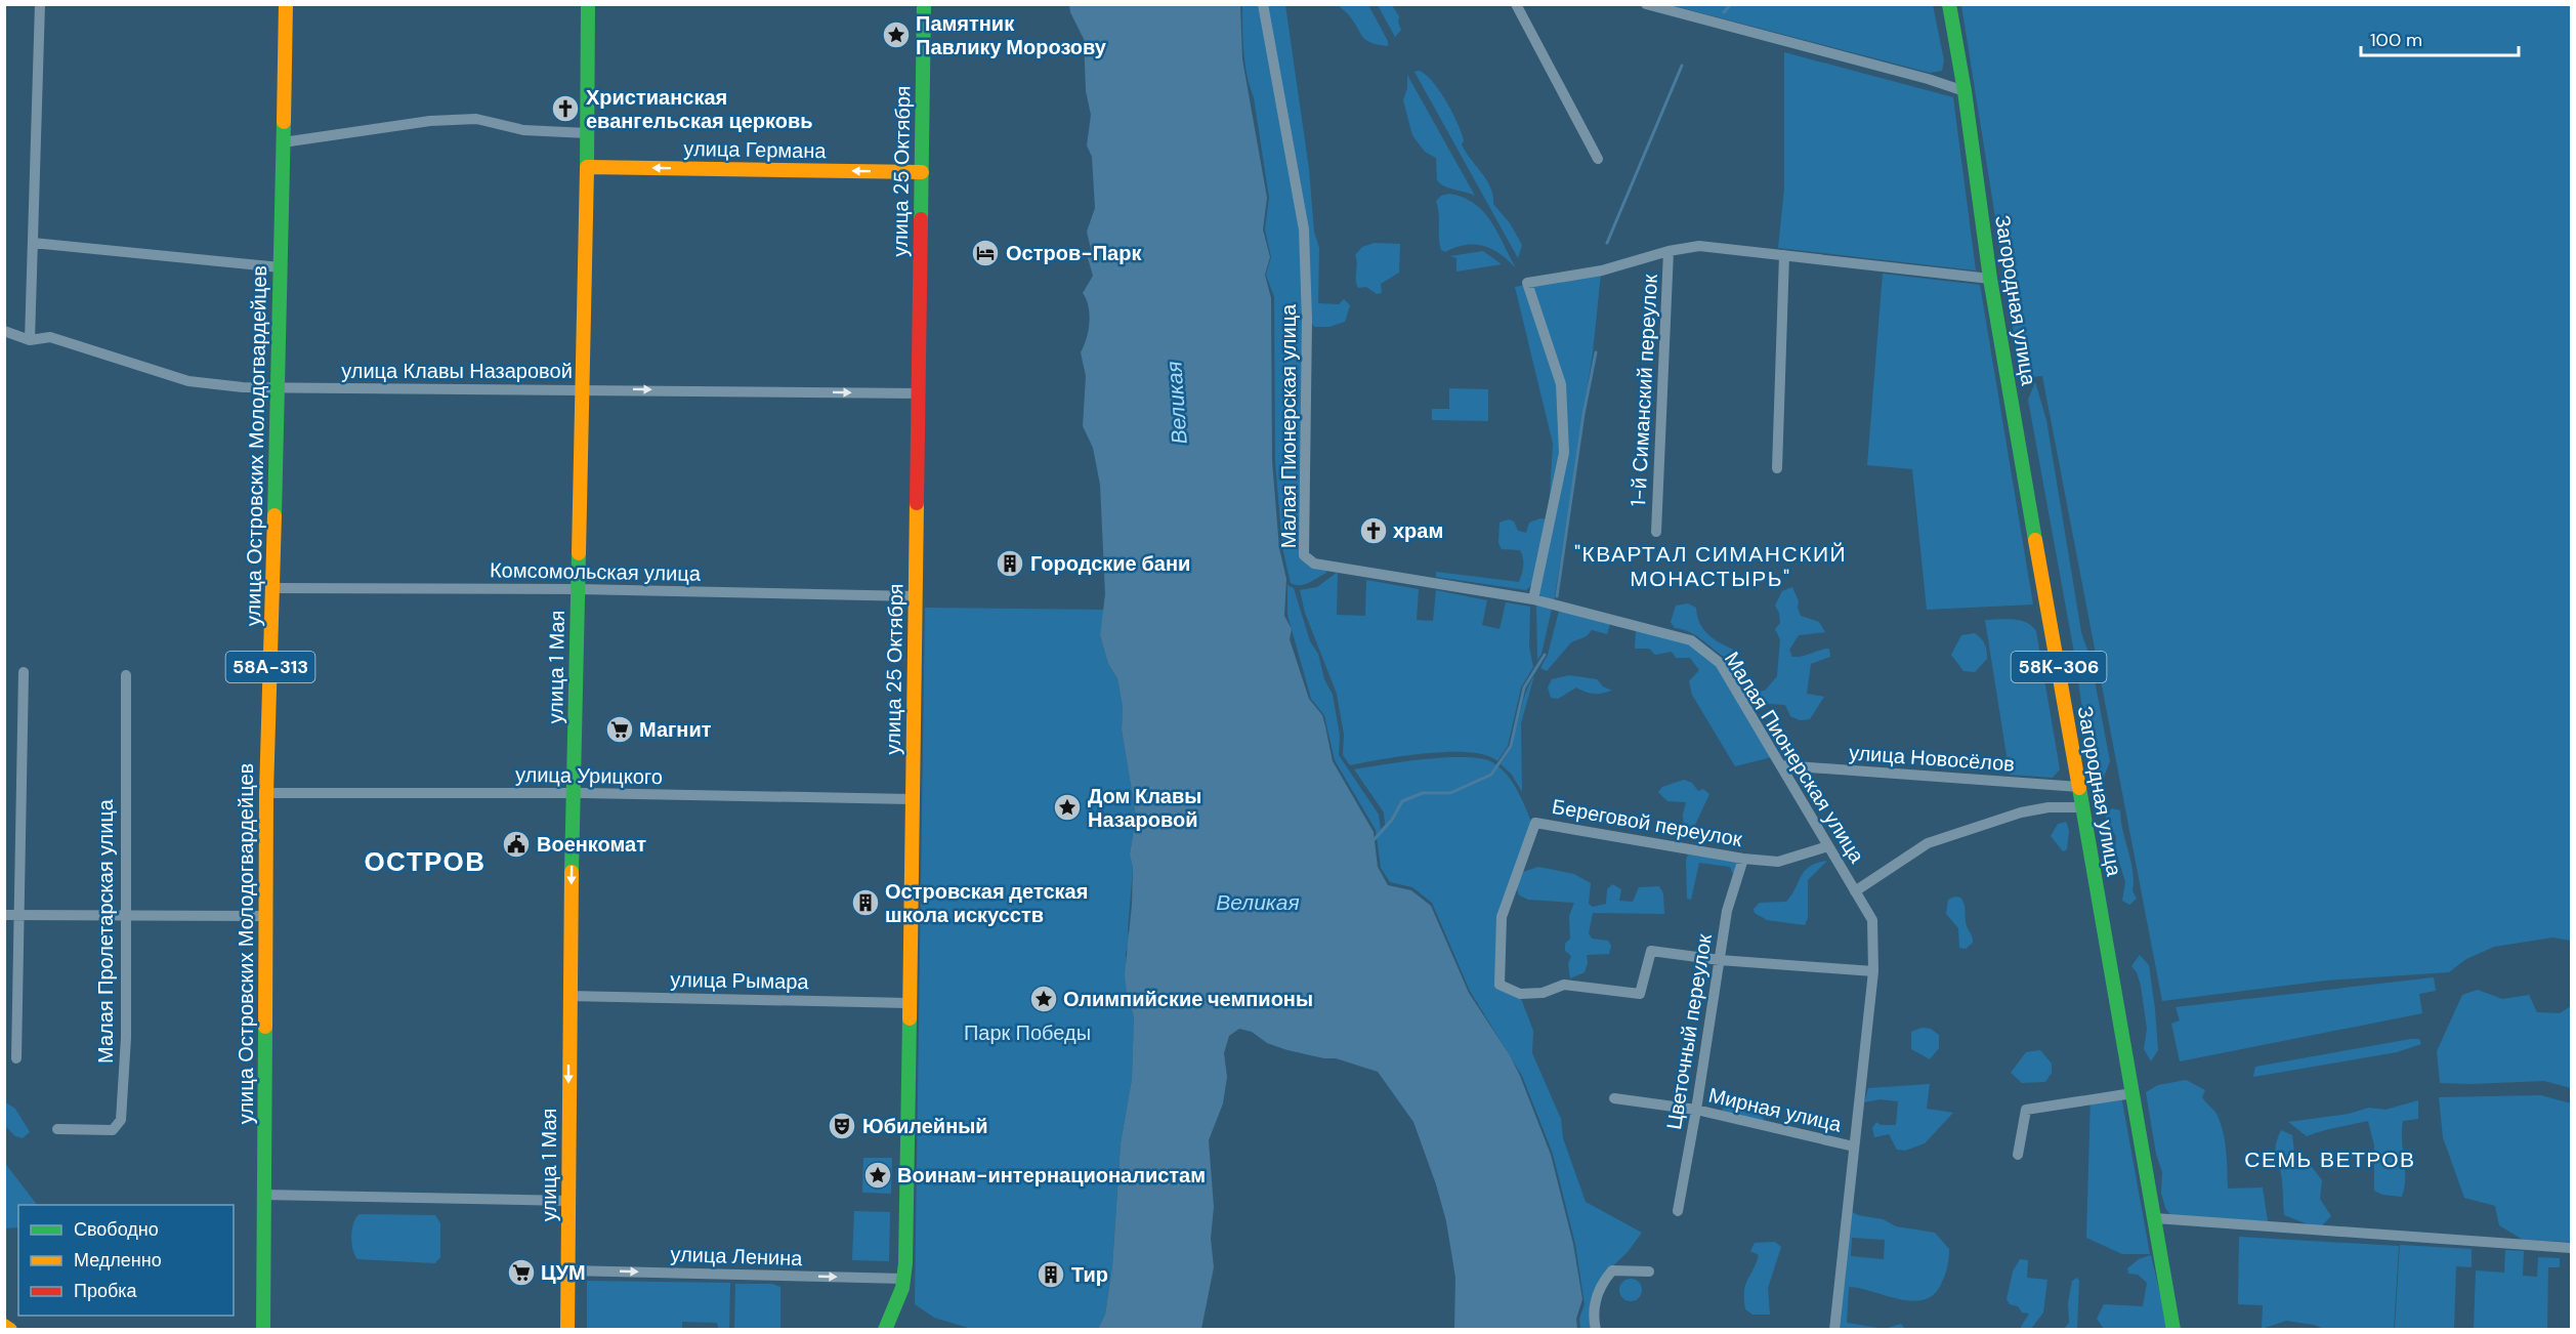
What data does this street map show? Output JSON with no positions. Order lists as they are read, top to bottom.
{
  "streets": {
    "main road": [
      "улица Германа",
      "улица 25 Октября",
      "Загородная улица",
      "улица Островских Молодогвардейцев",
      "58А-313",
      "улица 1 Мая",
      "58К-306"
    ],
    "street": [
      "улица Клавы Назаровой",
      "1-й Симанский переулок",
      "Малая Пионерская улица",
      "Комсомольская улица",
      "улица Новосёлов",
      "улица Урицкого",
      "Береговой переулок",
      "Малая Пролетарская улица",
      "улица Рымара",
      "Цветочный переулок",
      "Мирная улица",
      "улица Ленина"
    ]
  },
  "crossings": [
    ["улица Германа", "улица 25 Октября"],
    ["улица Германа", "улица 1 Мая"],
    ["улица 25 Октября", "улица Клавы Назаровой"],
    ["улица 25 Октября", "Комсомольская улица"],
    ["улица 25 Октября", "улица Урицкого"],
    ["улица 25 Октября", "улица Рымара"],
    ["улица 25 Октября", "улица Ленина"],
    ["Загородная улица", "улица Новосёлов"],
    ["улица Клавы Назаровой", "улица Островских Молодогвардейцев"],
    ["улица Клавы Назаровой", "улица 1 Мая"],
    ["Малая Пионерская улица", "улица Новосёлов"],
    ["Малая Пионерская улица", "Береговой переулок"],
    ["Малая Пионерская улица", "Мирная улица"],
    ["улица Островских Молодогвардейцев", "Комсомольская улица"],
    ["улица Островских Молодогвардейцев", "улица Урицкого"],
    ["Комсомольская улица", "улица 1 Мая"],
    ["улица 1 Мая", "улица Урицкого"],
    ["улица 1 Мая", "улица Рымара"],
    ["улица 1 Мая", "улица Ленина"],
    ["Береговой переулок", "Цветочный переулок"],
    ["Цветочный переулок", "Мирная улица"]
  ],
  "one_way": ["улица Германа", "улица Клавы Назаровой", "улица Ленина"],
  "districts": ["\"КВАРТАЛ СИМАНСКИЙ МОНАСТЫРЬ\"", "ОСТРОВ", "СЕМЬ ВЕТРОВ"],
  "water": ["Великая"],
  "parks": ["Парк Победы"],
  "places": {
    "place": [
      "Памятник Павлику Морозову",
      "Дом Клавы Назаровой",
      "Олимпийские чемпионы",
      "Воинам-интернационалистам"
    ],
    "church": ["Христианская евангельская церковь", "храм"],
    "hotel": ["Остров-Парк"],
    "building": ["Городские бани", "Островская детская школа искусств", "Тир"],
    "supermarket": ["Магнит", "ЦУМ"],
    "public building": ["Военкомат"],
    "theatre": ["Юбилейный"]
  },
  "legend": ["Свободно", "Медленно", "Пробка"],
  "scale_bar": "100 m"
}
